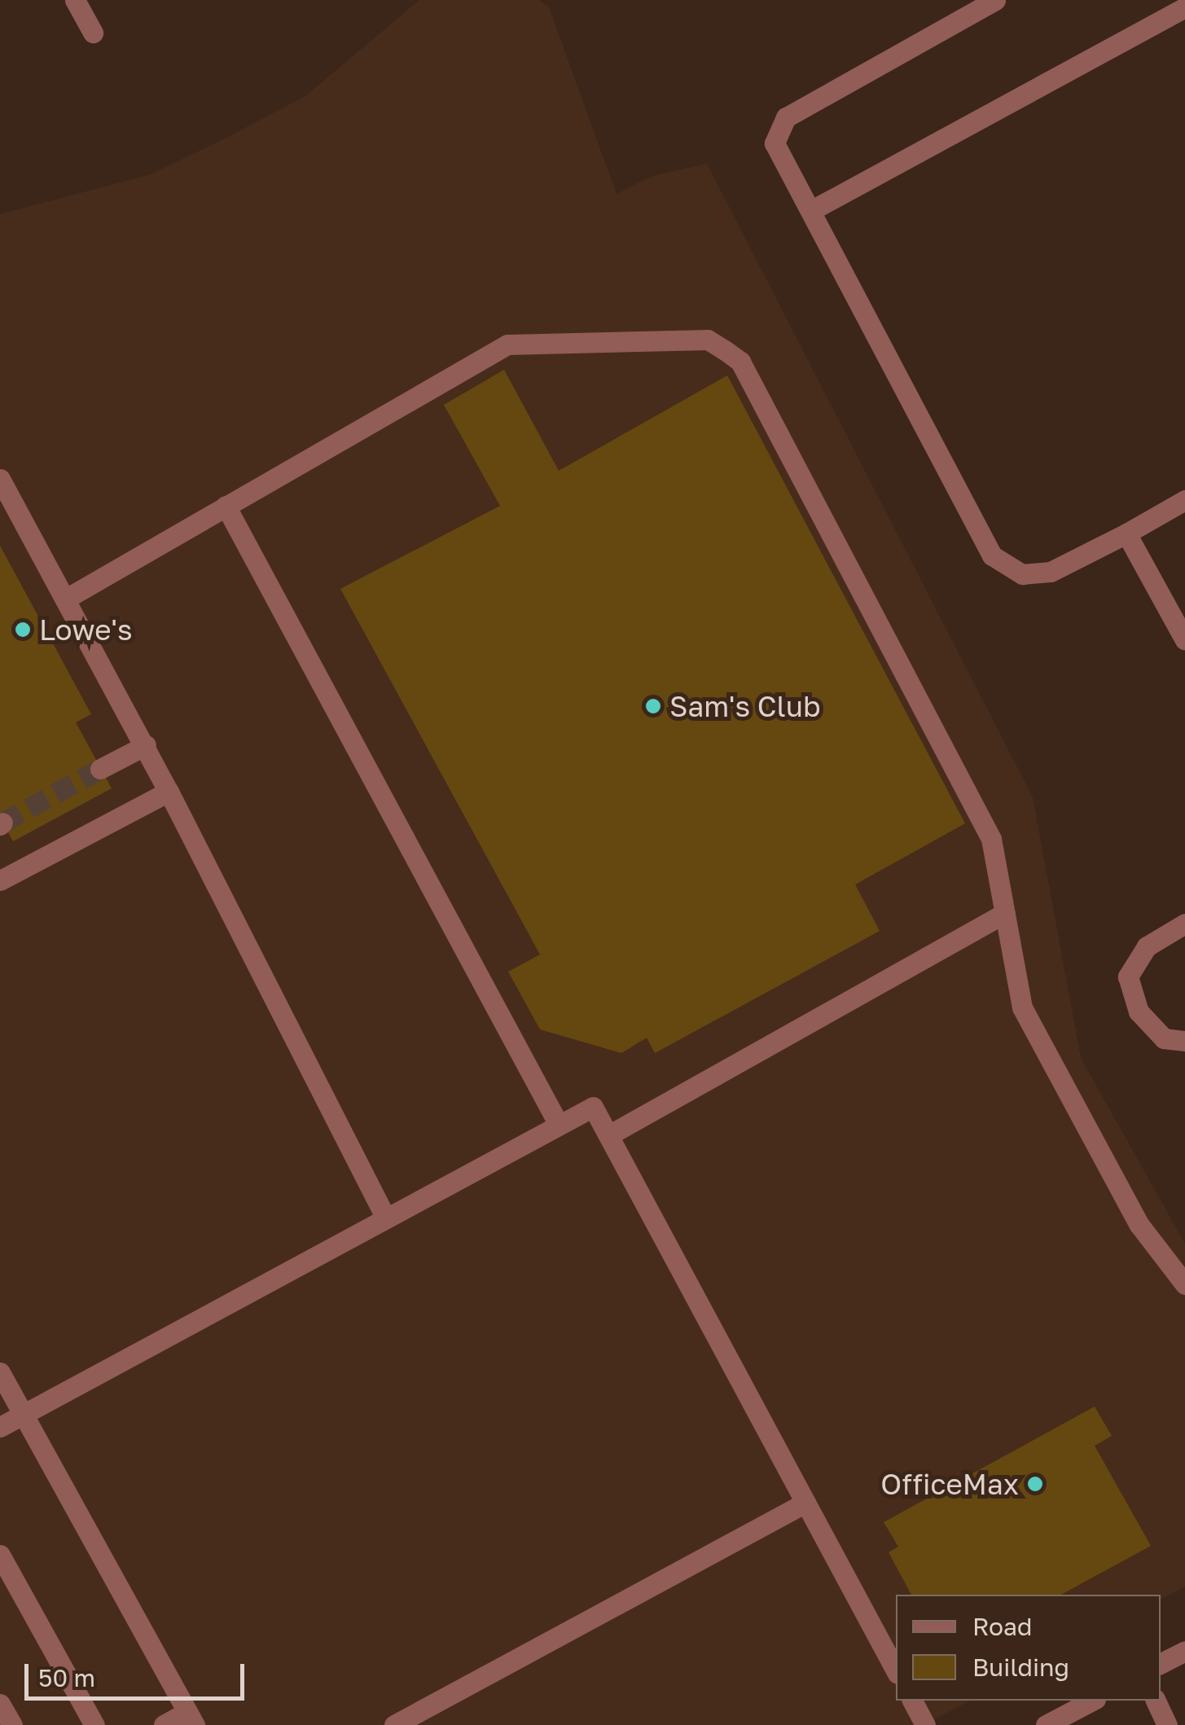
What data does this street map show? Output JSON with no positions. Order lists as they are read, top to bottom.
{
  "places": ["Lowe's", "Sam's Club", "OfficeMax"],
  "legend": ["Road", "Building"],
  "scale_bar": "50 m"
}
